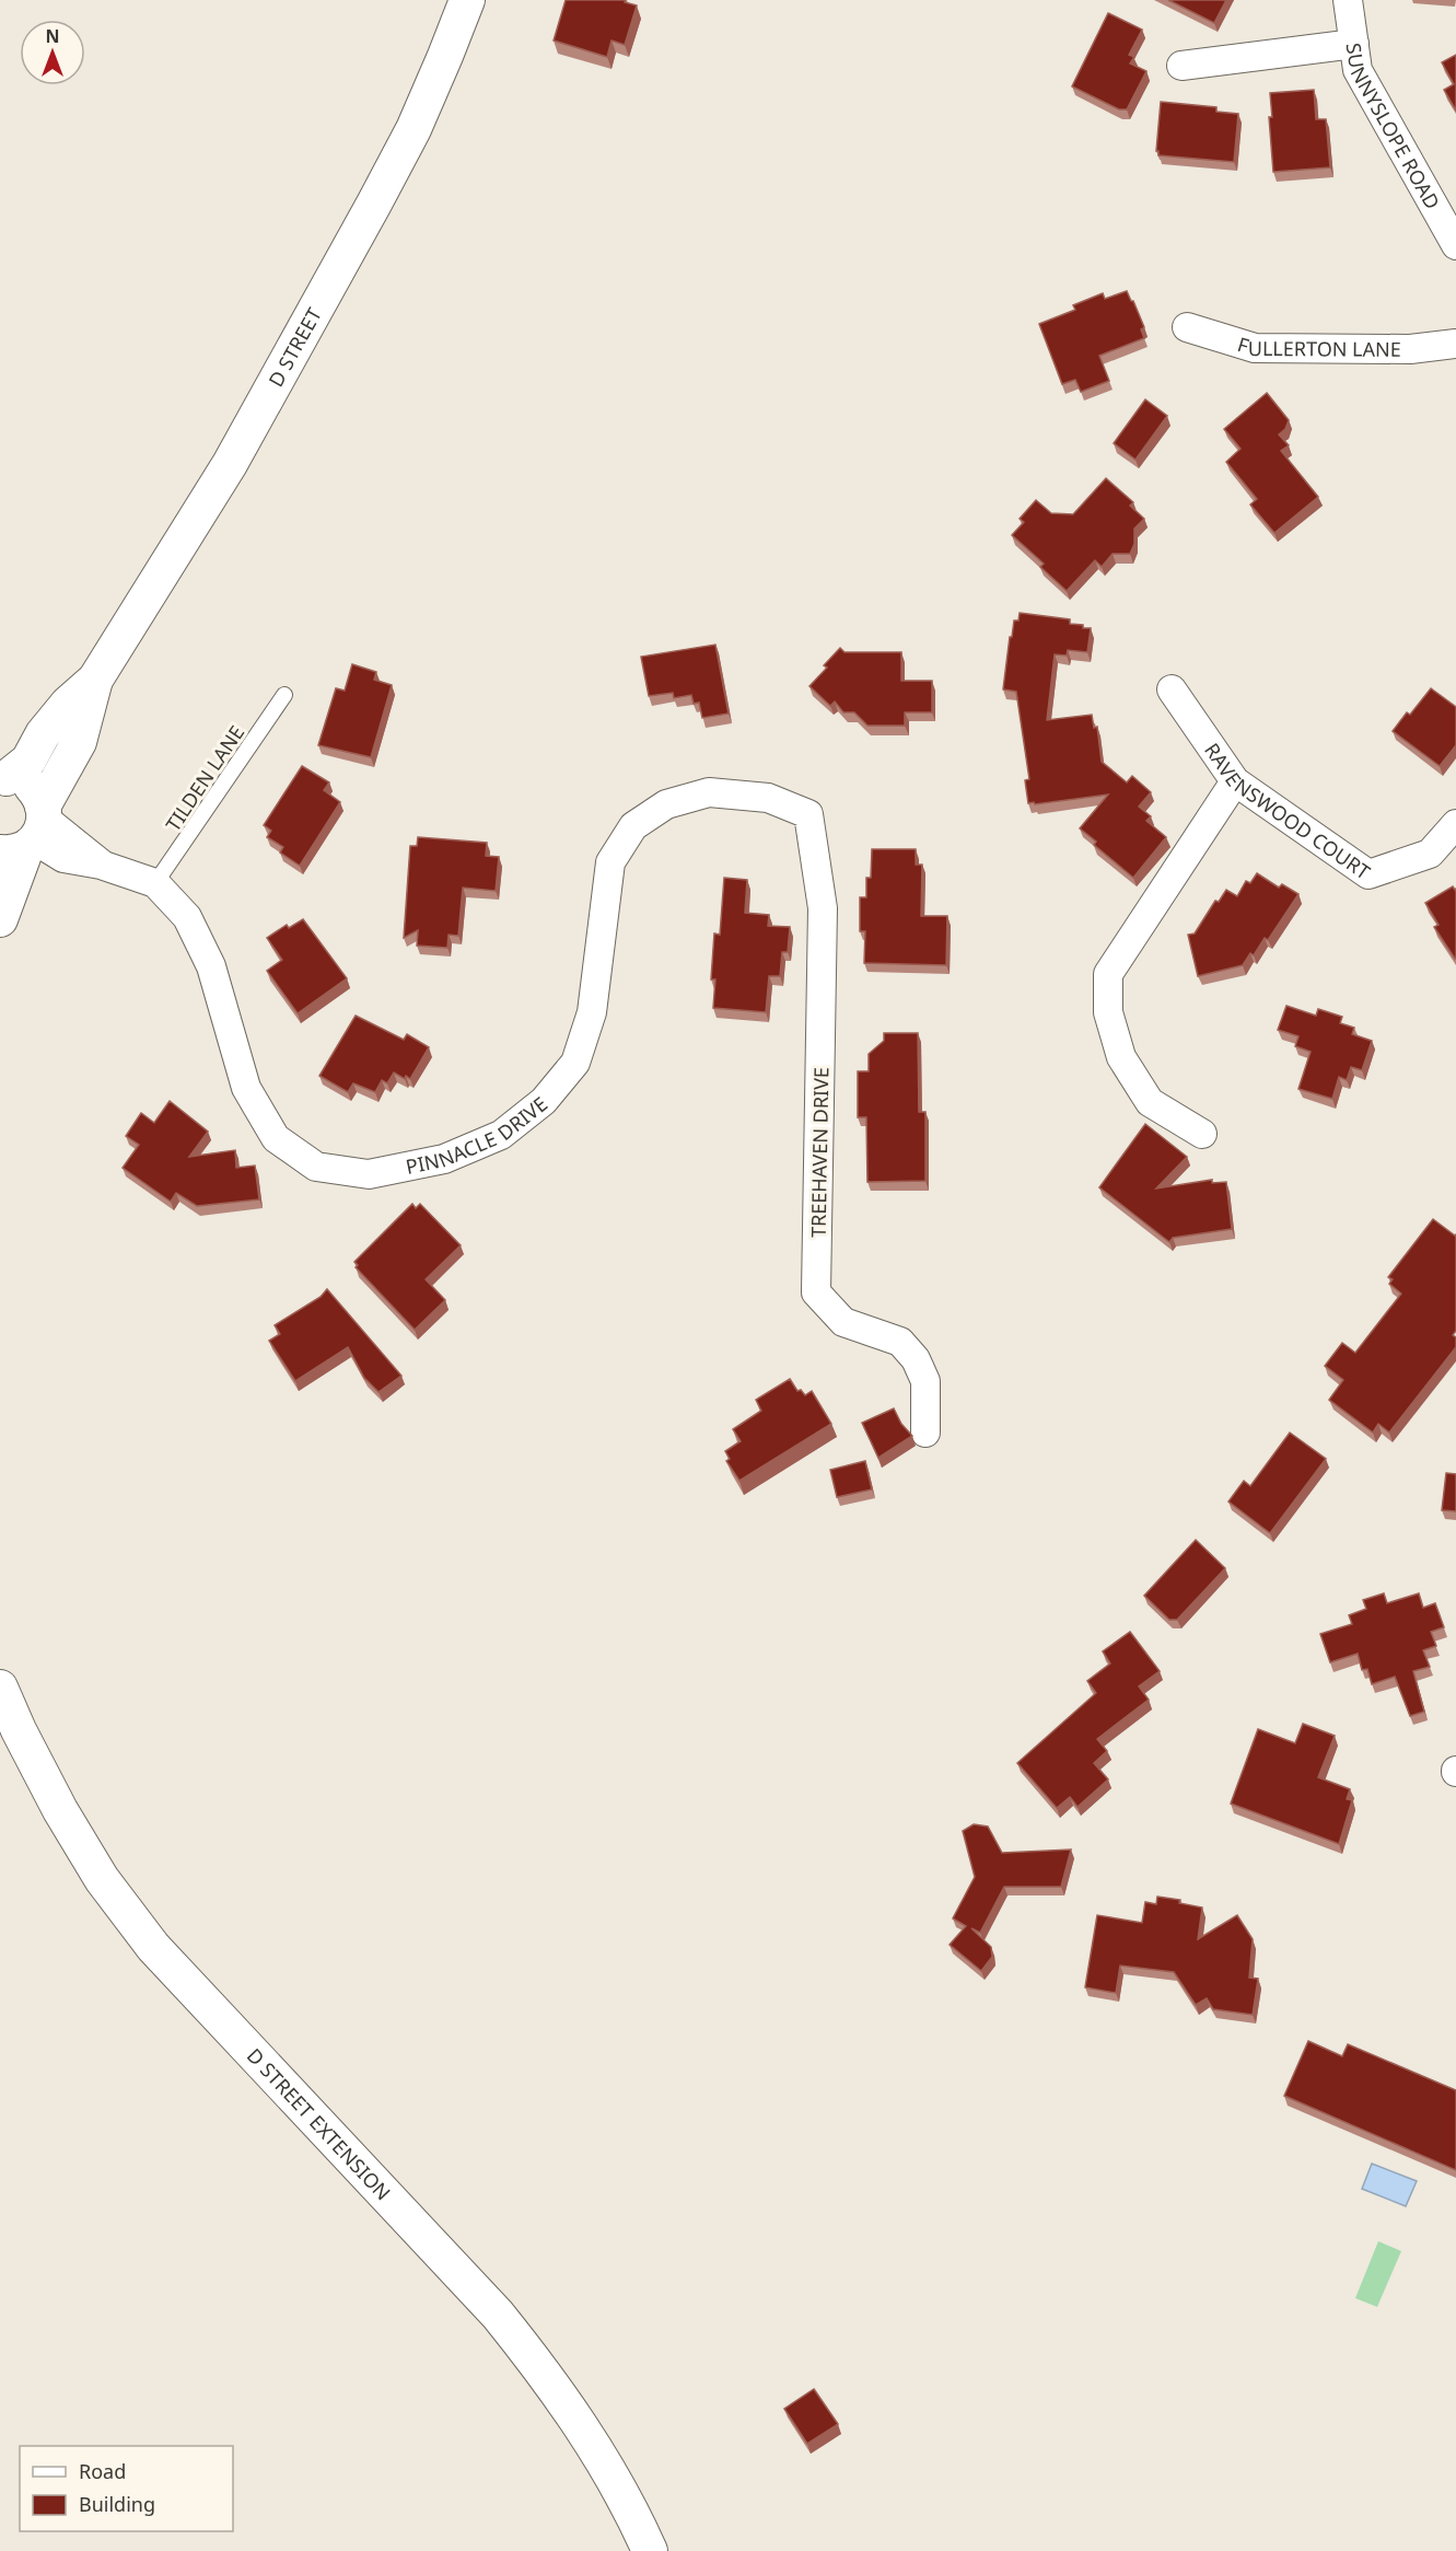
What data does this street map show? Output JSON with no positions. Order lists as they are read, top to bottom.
{
  "streets": {
    "street": [
      "SUNNYSLOPE ROAD",
      "FULLERTON LANE",
      "D STREET",
      "RAVENSWOOD COURT",
      "PINNACLE DRIVE",
      "TREEHAVEN DRIVE",
      "D STREET EXTENSION"
    ],
    "lane": ["TILDEN LANE"]
  },
  "crossings": [
    ["D STREET", "PINNACLE DRIVE"],
    ["TILDEN LANE", "PINNACLE DRIVE"],
    ["PINNACLE DRIVE", "TREEHAVEN DRIVE"]
  ],
  "legend": ["Road", "Building"],
  "north": "top"
}
